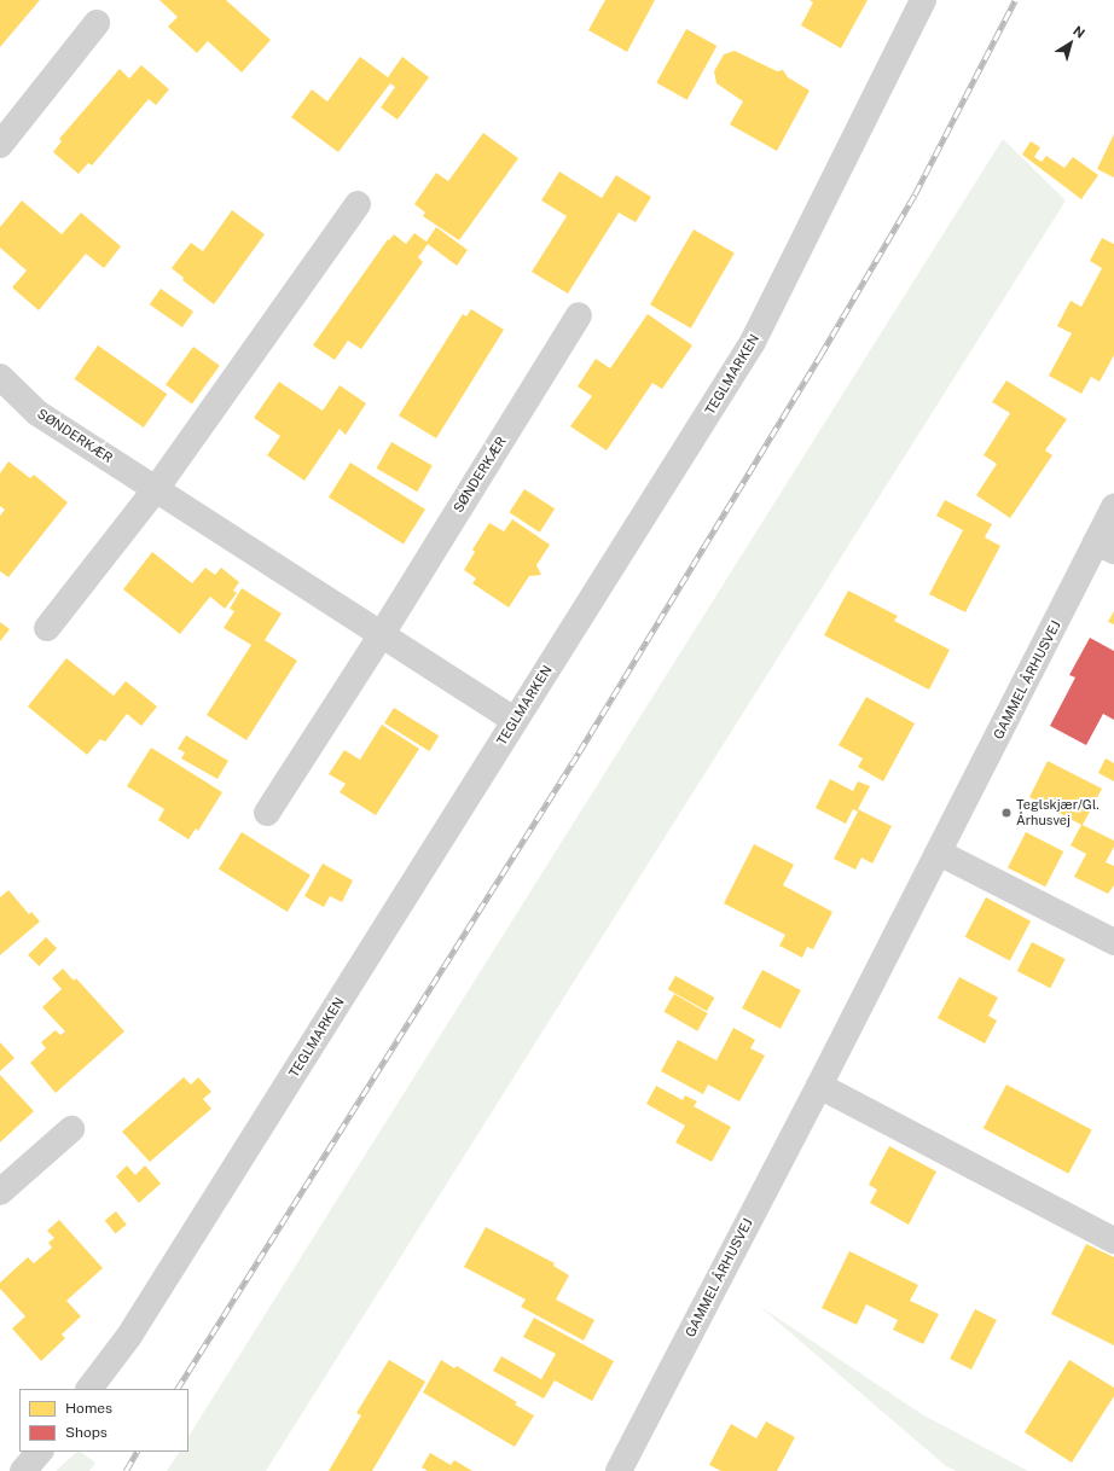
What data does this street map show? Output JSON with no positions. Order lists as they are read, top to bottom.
{
  "streets": {
    "street": ["TEGLMARKEN", "SØNDERKÆR", "GAMMEL ÅRHUSVEJ"]
  },
  "crossings": [
    ["TEGLMARKEN", "SØNDERKÆR"]
  ],
  "places": ["Teglskjær/Gl. Århusvej"],
  "legend": ["Homes", "Shops"],
  "north": "top right"
}
